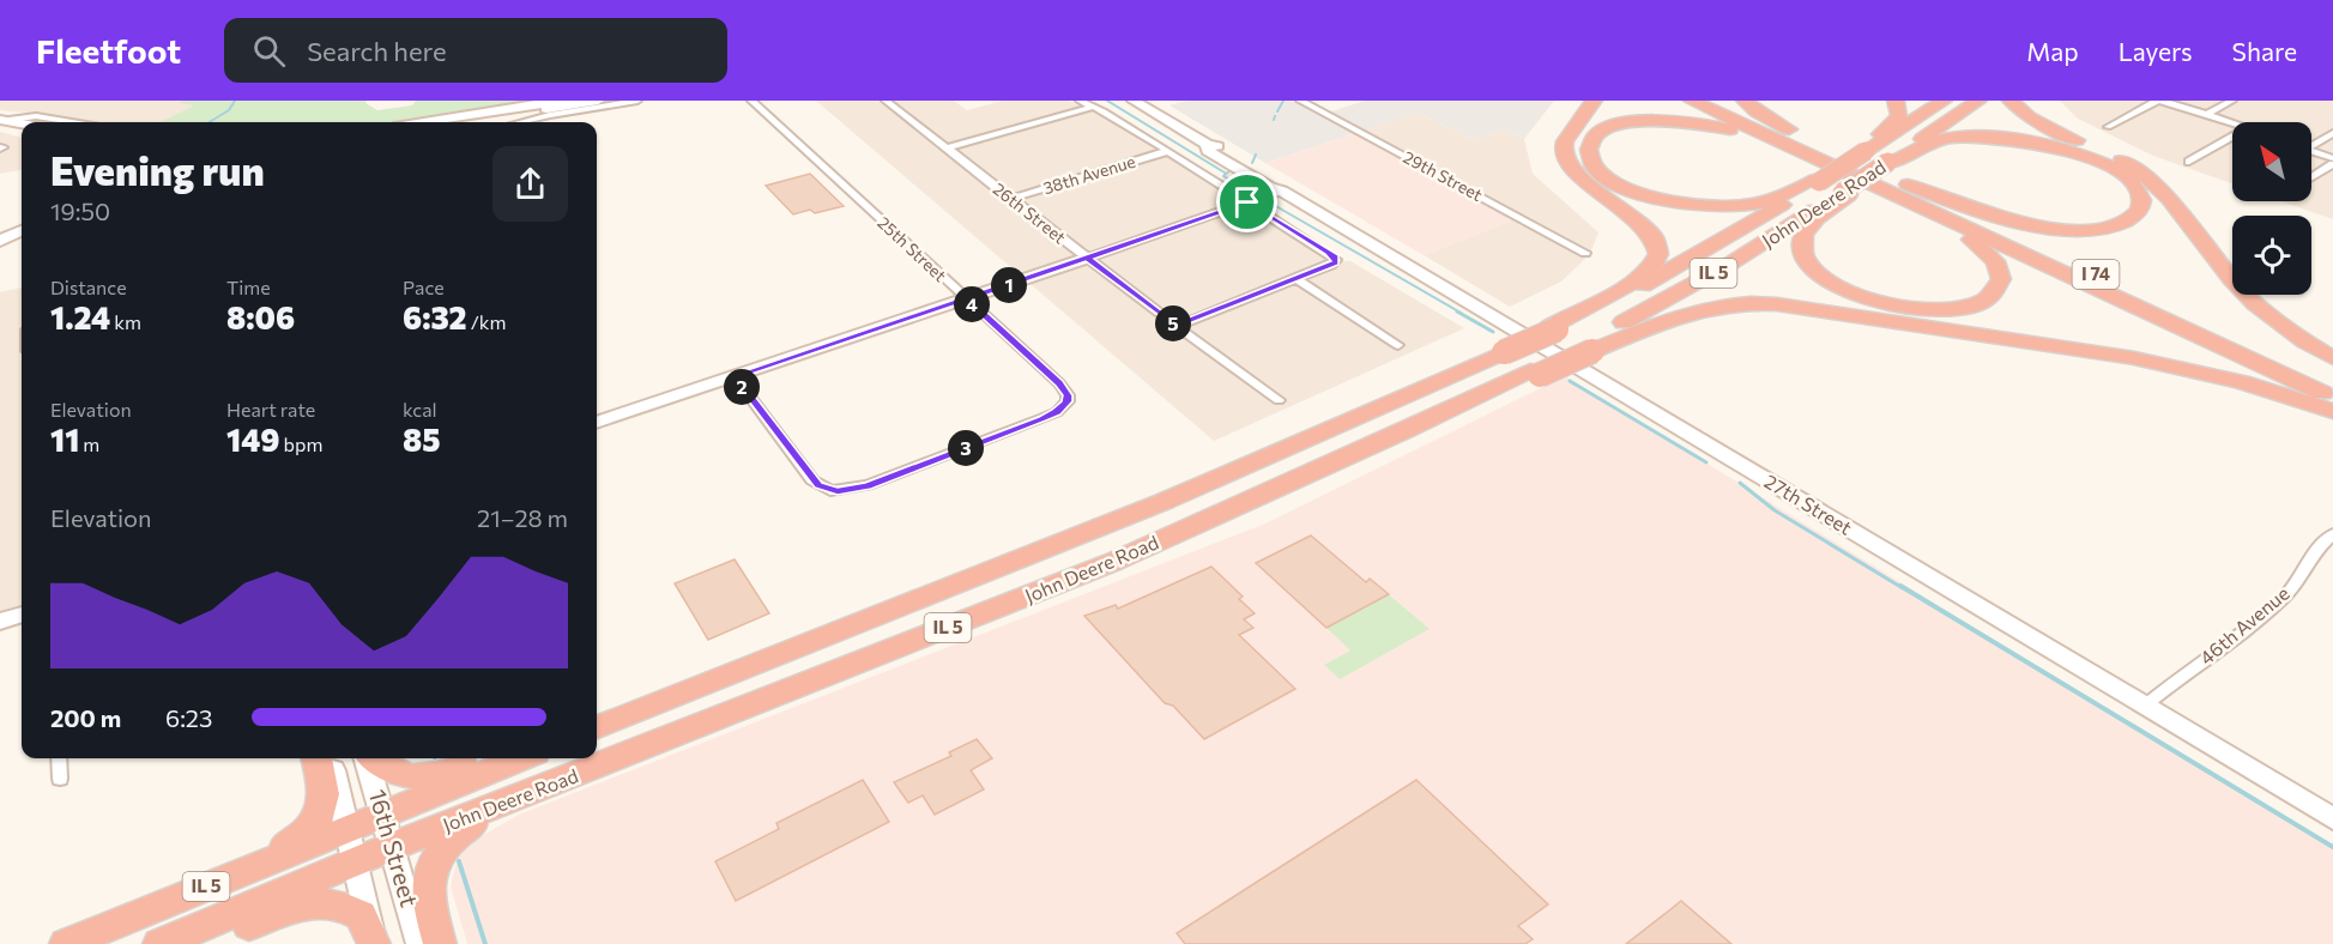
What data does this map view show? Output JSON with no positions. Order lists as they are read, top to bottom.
{
  "streets": {
    "highway": ["John Deere Road", "IL 5", "I 74"],
    "main road": ["27th Street", "16th Street"],
    "street": [
      "38th Avenue",
      "29th Street",
      "26th Street",
      "25th Street",
      "46th Avenue"
    ]
  },
  "crossings": [
    ["38th Avenue", "26th Street"],
    ["John Deere Road", "I 74"],
    ["John Deere Road", "16th Street"],
    ["27th Street", "46th Avenue"]
  ],
  "north": "top left",
  "page": {
    "header": "Fleetfoot",
    "search": "Search here",
    "nav": ["Map", "Layers", "Share"],
    "heading": ["Evening run", "19:50"],
    "stats": [
      ["Distance", "1.24 km"],
      ["Time", "8:06"],
      ["Pace", "6:32 /km"],
      ["Elevation", "11 m"],
      ["Heart rate", "149 bpm"],
      ["kcal", "85"]
    ],
    "pins": [
      "1",
      "4",
      "5",
      "2",
      "3"
    ],
    "chart": ["Elevation", "21–28 m"],
    "list": [
      {
        "name": "200 m",
        "note": "6:23"
      }
    ]
  }
}
